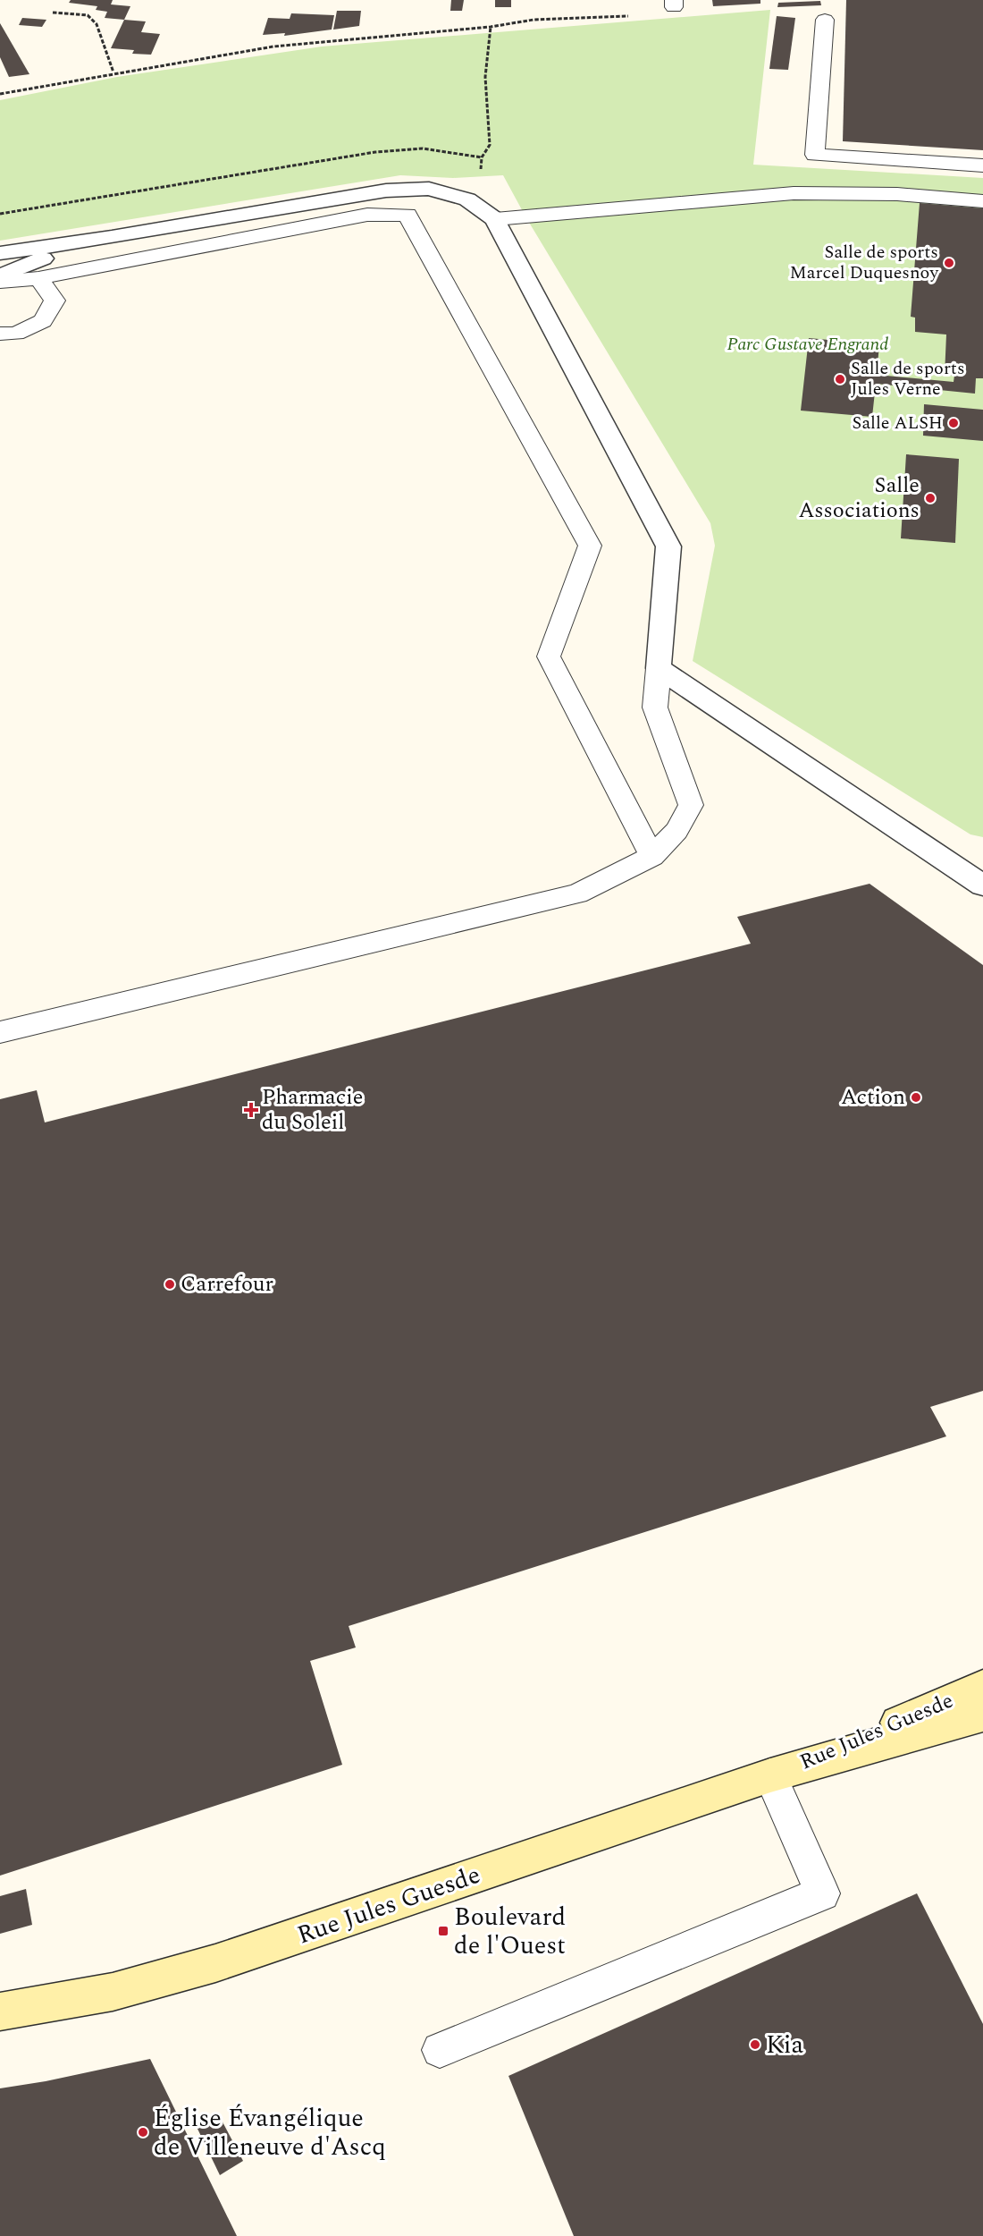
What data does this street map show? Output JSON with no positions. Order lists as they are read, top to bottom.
{
  "streets": {
    "street": ["Rue Jules Guesde"]
  },
  "parks": ["Parc Gustave Engrand"],
  "places": {
    "other": [
      "Salle de sports Marcel Duquesnoy",
      "Salle de sports Jules Verne",
      "Salle ALSH",
      "Salle Associations",
      "Action",
      "Carrefour",
      "Kia",
      "Église Évangélique de Villeneuve d'Ascq"
    ],
    "health": ["Pharmacie du Soleil"],
    "transit": ["Boulevard de l'Ouest"]
  }
}
